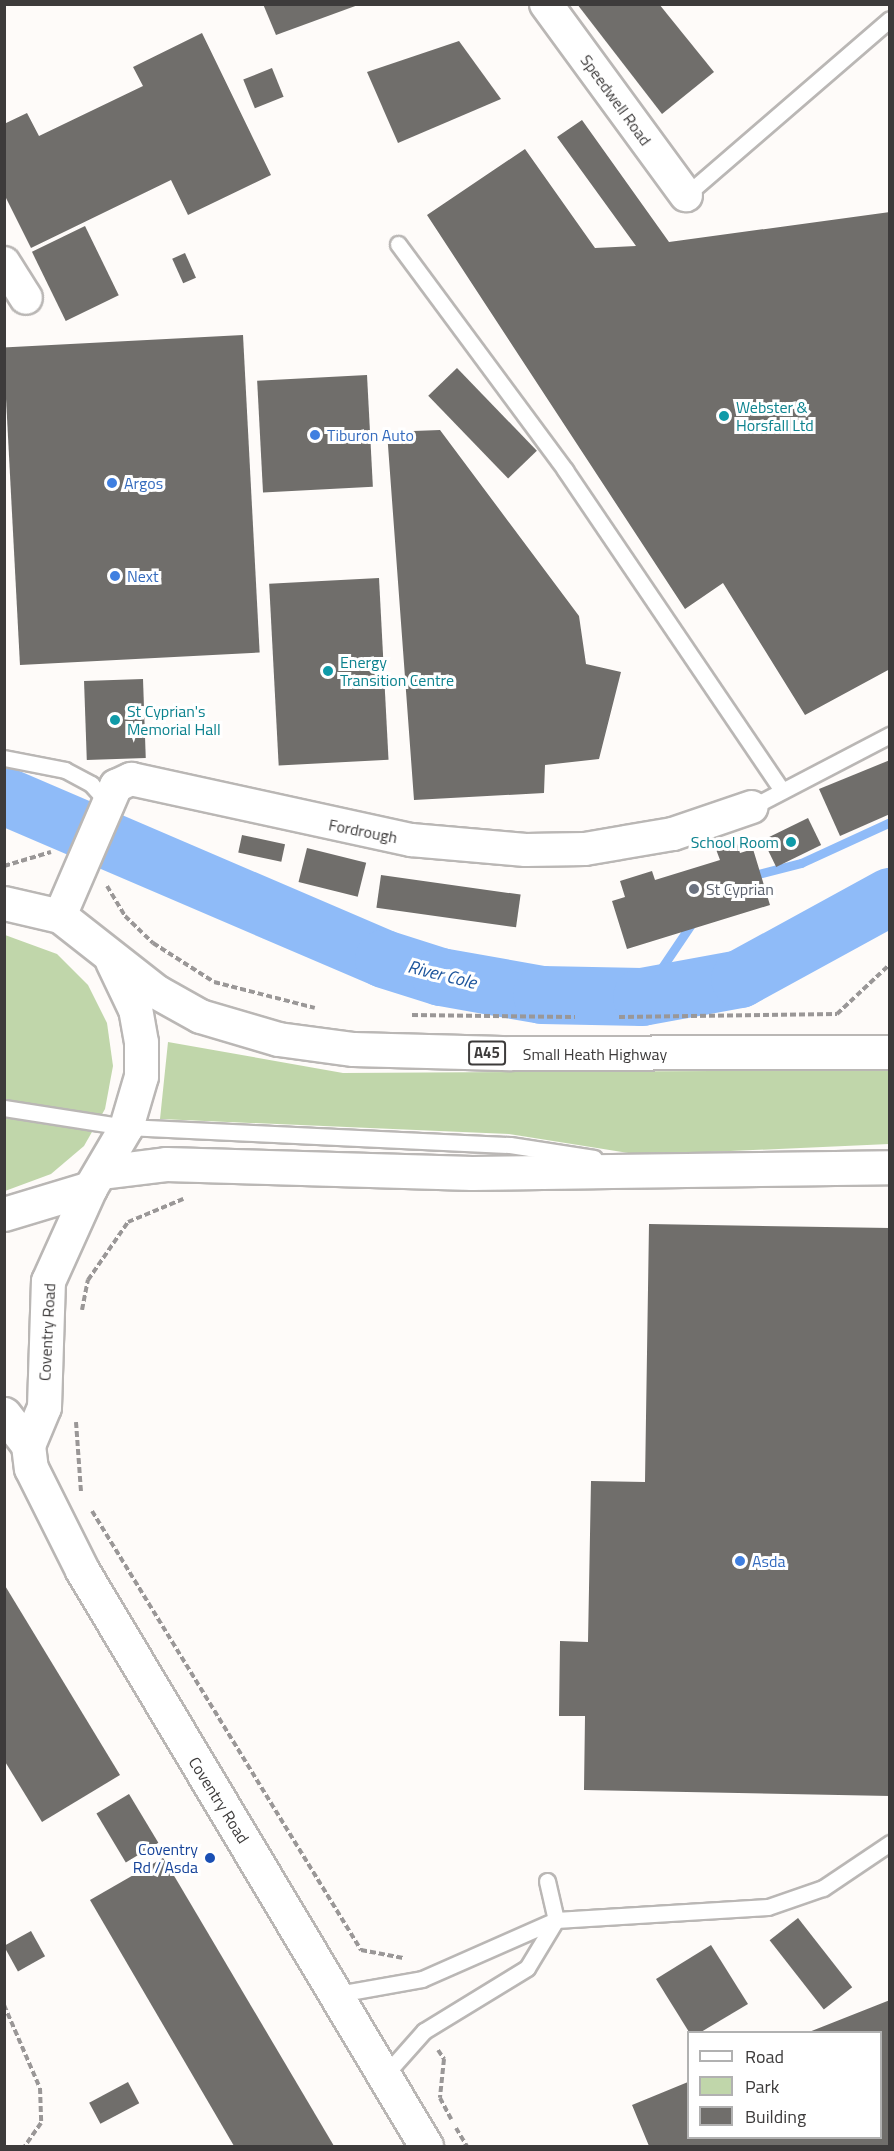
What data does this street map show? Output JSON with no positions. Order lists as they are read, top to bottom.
{
  "streets": {
    "main road": ["A45", "Small Heath Highway", "Coventry Road"],
    "street": ["Speedwell Road", "Fordrough"]
  },
  "crossings": [
    ["Fordrough", "Small Heath Highway"],
    ["Small Heath Highway", "Coventry Road"]
  ],
  "water": ["River Cole"],
  "places": [
    "Webster & Horsfall Ltd",
    "Tiburon Auto",
    "Argos",
    "Next",
    "Energy Transition Centre",
    "St Cyprian's Memorial Hall",
    "School Room",
    "St Cyprian",
    "Asda",
    "Coventry Rd / Asda"
  ],
  "legend": ["Road", "Park", "Building"]
}
